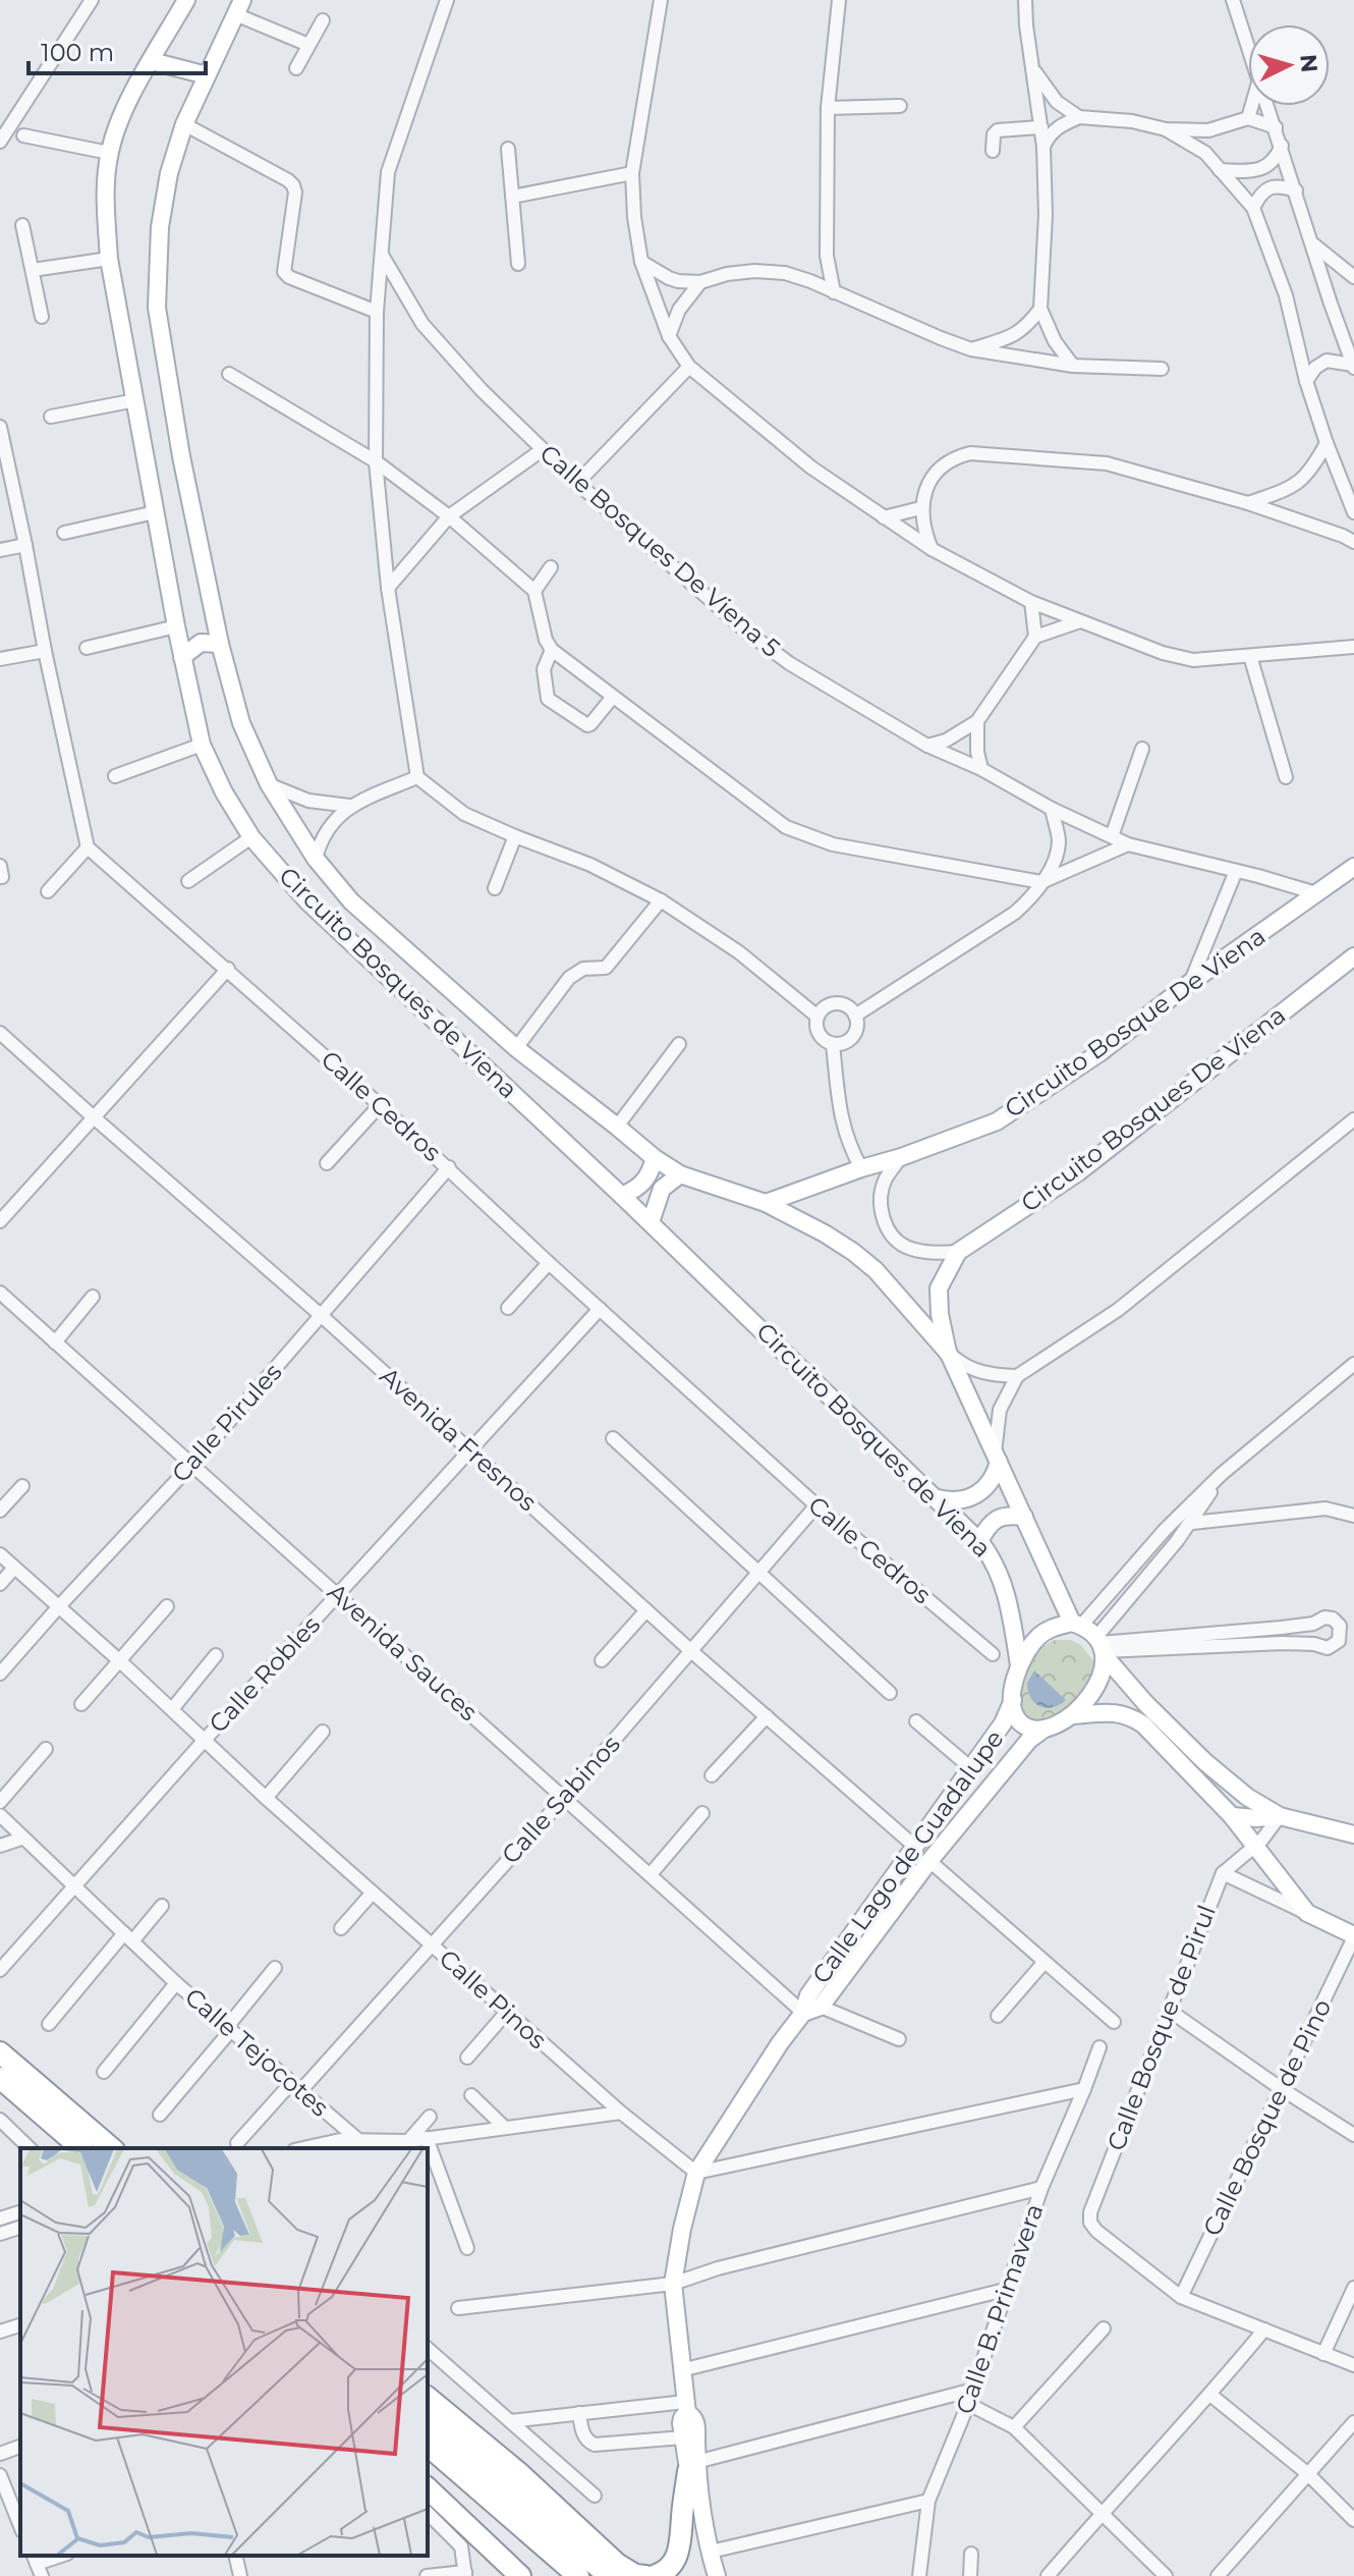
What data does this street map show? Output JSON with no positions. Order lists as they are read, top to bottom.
{
  "streets": {
    "main road": [
      "Circuito Bosques de Viena",
      "Circuito Bosque De Viena",
      "Circuito Bosques De Viena",
      "Calle Lago de Guadalupe"
    ],
    "street": [
      "Calle Bosques De Viena 5",
      "Calle Cedros",
      "Calle Pirules",
      "Avenida Fresnos",
      "Avenida Sauces",
      "Calle Robles",
      "Calle Sabinos",
      "Calle Pinos",
      "Calle Bosque de Pirul",
      "Calle Tejocotes",
      "Calle Bosque de Pino",
      "Calle B. Primavera"
    ]
  },
  "crossings": [
    ["Calle Bosques De Viena 5", "Circuito Bosque De Viena"],
    ["Circuito Bosques de Viena", "Circuito Bosque De Viena"],
    ["Circuito Bosques de Viena", "Circuito Bosques De Viena"],
    ["Circuito Bosques de Viena", "Calle Lago de Guadalupe"],
    ["Calle Cedros", "Calle Pirules"],
    ["Calle Cedros", "Calle Robles"],
    ["Calle Cedros", "Calle Sabinos"],
    ["Calle Pirules", "Avenida Fresnos"],
    ["Calle Pirules", "Avenida Sauces"],
    ["Calle Pirules", "Calle Pinos"],
    ["Avenida Fresnos", "Calle Robles"],
    ["Avenida Fresnos", "Calle Sabinos"],
    ["Avenida Fresnos", "Calle Lago de Guadalupe"],
    ["Avenida Sauces", "Calle Robles"],
    ["Avenida Sauces", "Calle Sabinos"],
    ["Avenida Sauces", "Calle Lago de Guadalupe"],
    ["Calle Robles", "Calle Pinos"],
    ["Calle Robles", "Calle Tejocotes"],
    ["Calle Sabinos", "Calle Pinos"],
    ["Calle Sabinos", "Calle Tejocotes"],
    ["Calle Lago de Guadalupe", "Calle Pinos"],
    ["Calle Bosque de Pirul", "Calle Bosque de Pino"]
  ],
  "scale_bar": "100 m",
  "north": "right"
}
